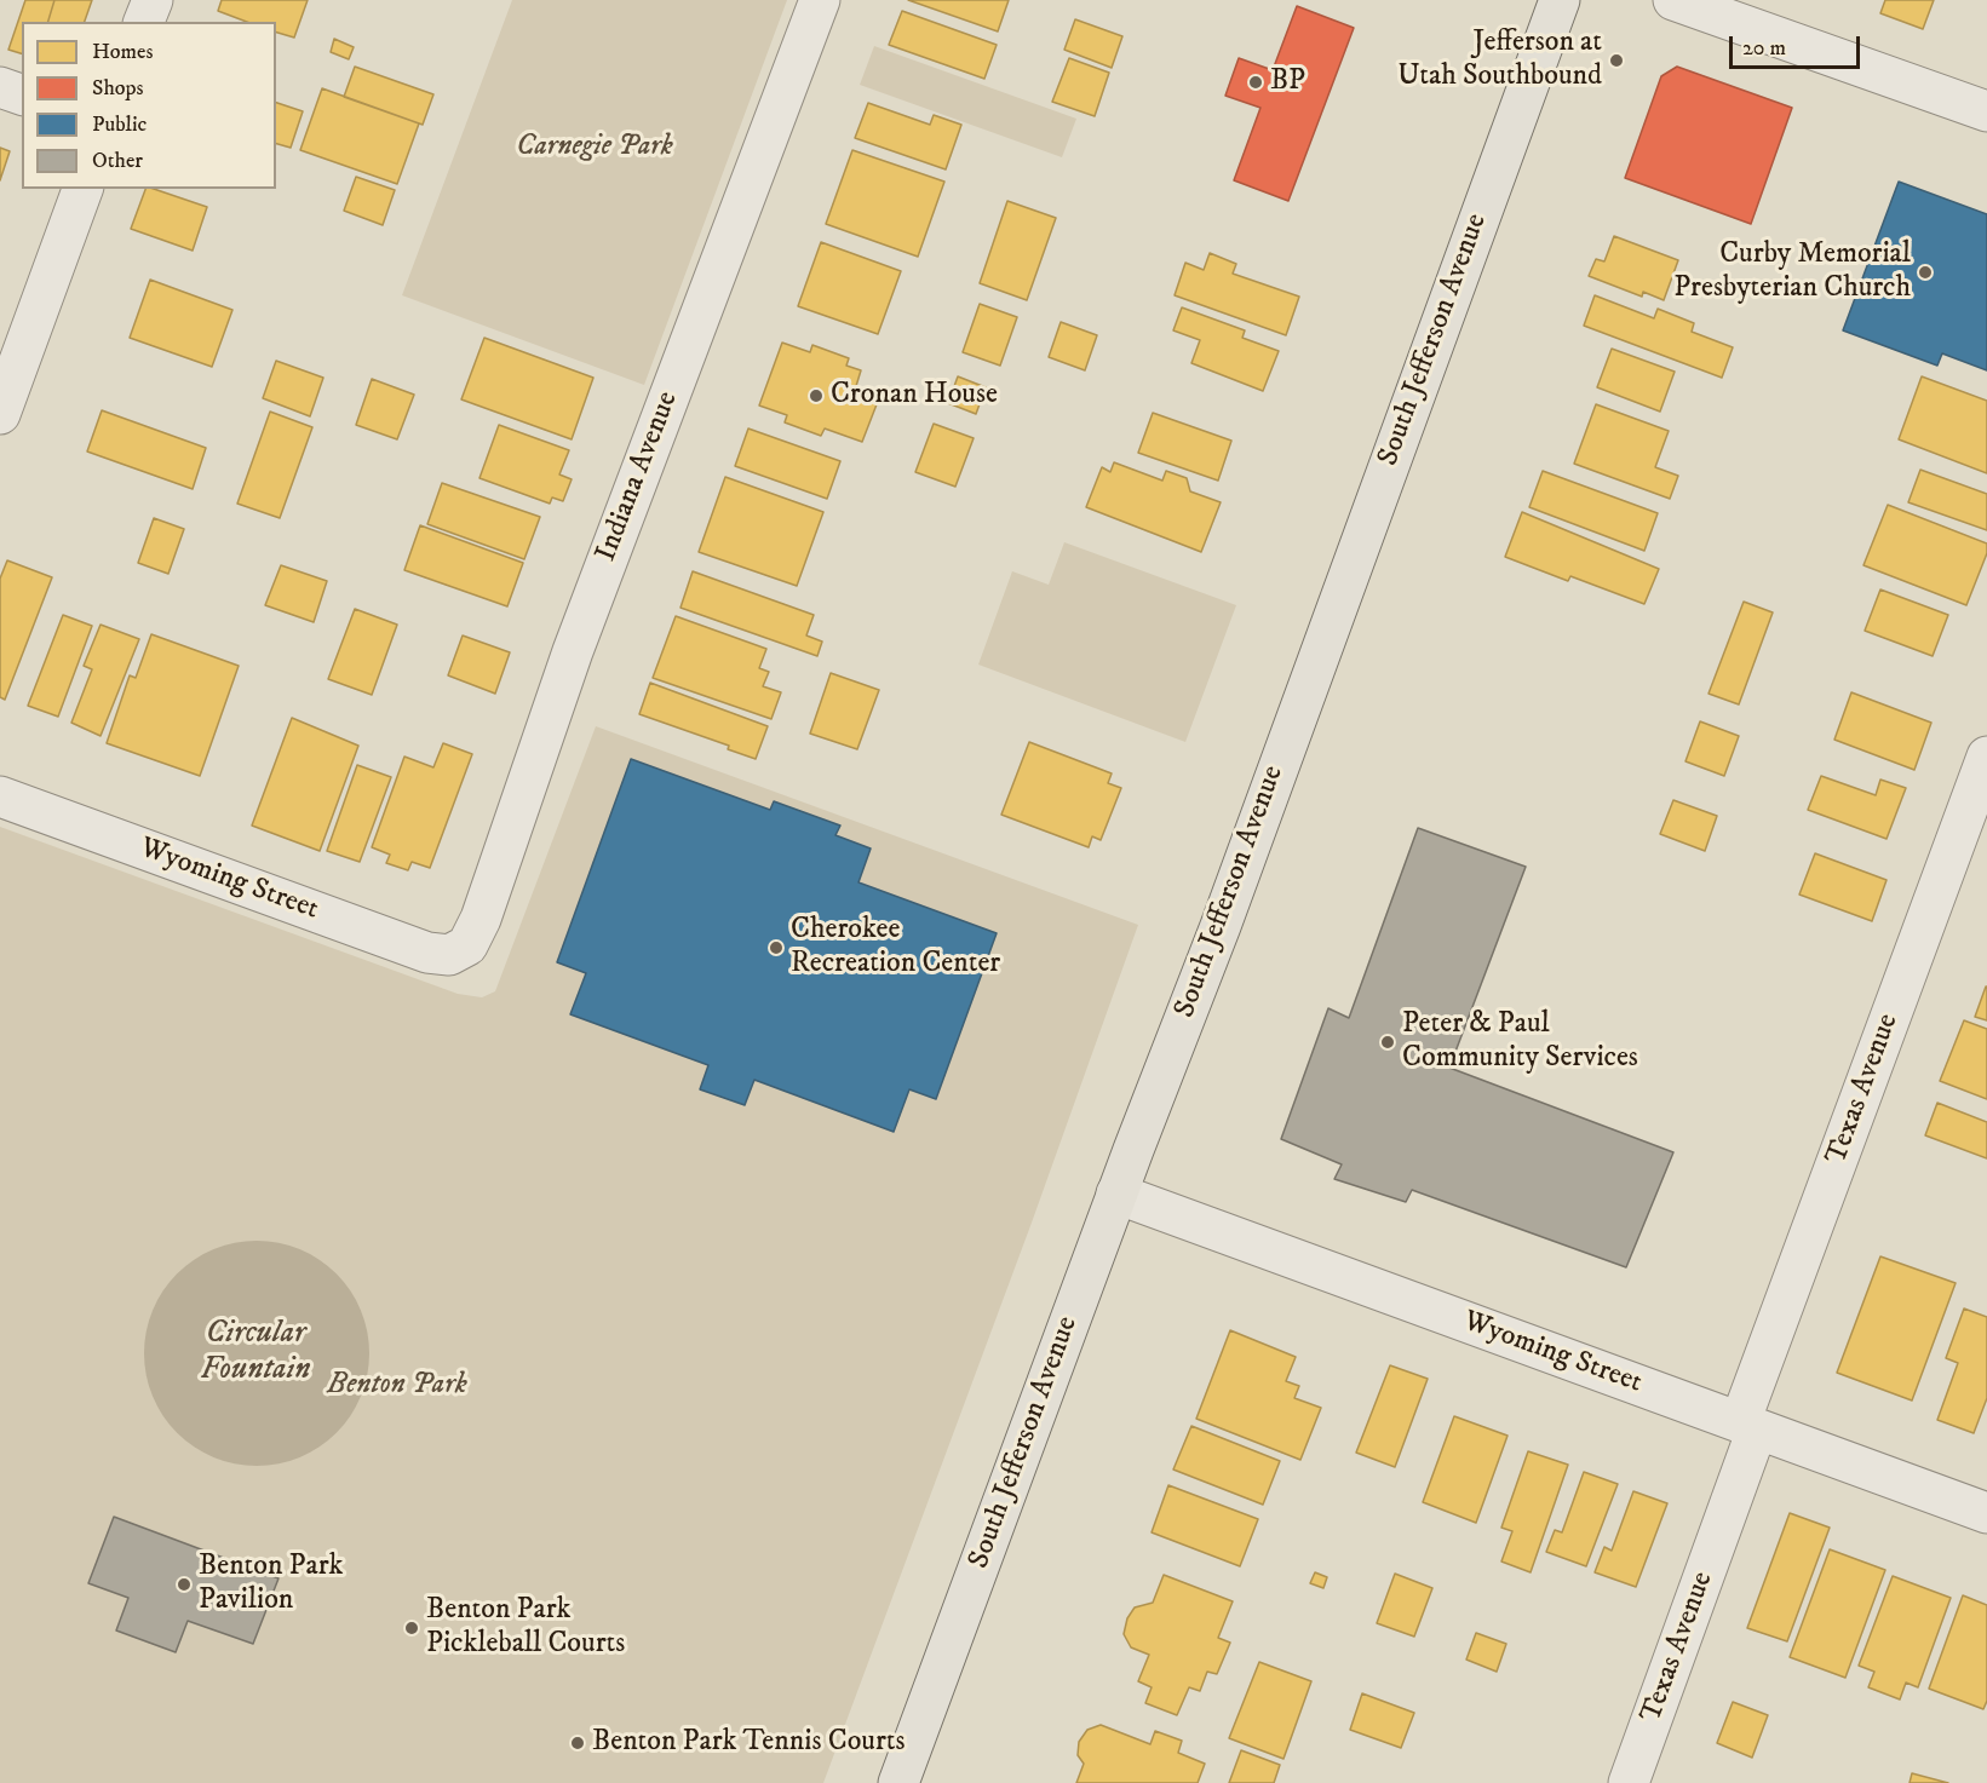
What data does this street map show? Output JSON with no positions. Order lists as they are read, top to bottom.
{
  "streets": {
    "main road": ["South Jefferson Avenue"],
    "street": ["Indiana Avenue", "Wyoming Street", "Texas Avenue"]
  },
  "crossings": [
    ["South Jefferson Avenue", "Wyoming Street"],
    ["Indiana Avenue", "Wyoming Street"],
    ["Wyoming Street", "Texas Avenue"]
  ],
  "water": ["Circular Fountain"],
  "parks": ["Carnegie Park", "Benton Park"],
  "places": [
    "Jefferson at Utah Southbound",
    "BP",
    "Curby Memorial Presbyterian Church",
    "Cronan House",
    "Cherokee Recreation Center",
    "Peter & Paul Community Services",
    "Benton Park Pavilion",
    "Benton Park Pickleball Courts",
    "Benton Park Tennis Courts"
  ],
  "legend": [
    "Homes",
    "Shops",
    "Public",
    "Other"
  ],
  "scale_bar": "20 m"
}
